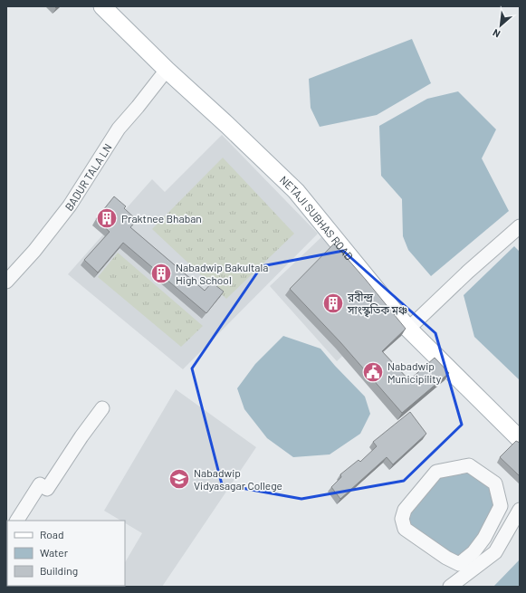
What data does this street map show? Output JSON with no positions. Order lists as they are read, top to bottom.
{
  "streets": {
    "main road": ["NETAJI SUBHAS ROAD"],
    "street": ["BADUR TALA LN"]
  },
  "crossings": [
    ["BADUR TALA LN", "NETAJI SUBHAS ROAD"]
  ],
  "places": {
    "building": ["Praktnee Bhaban", "Nabadwip Bakultala High School", "রবীন্দ্র সাংস্কৃতিক মঞ্চ"],
    "public building": ["Nabadwip Municipility"],
    "school or university": ["Nabadwip Vidyasagar College"]
  },
  "legend": ["Road", "Water", "Building"],
  "north": "bottom left"
}
